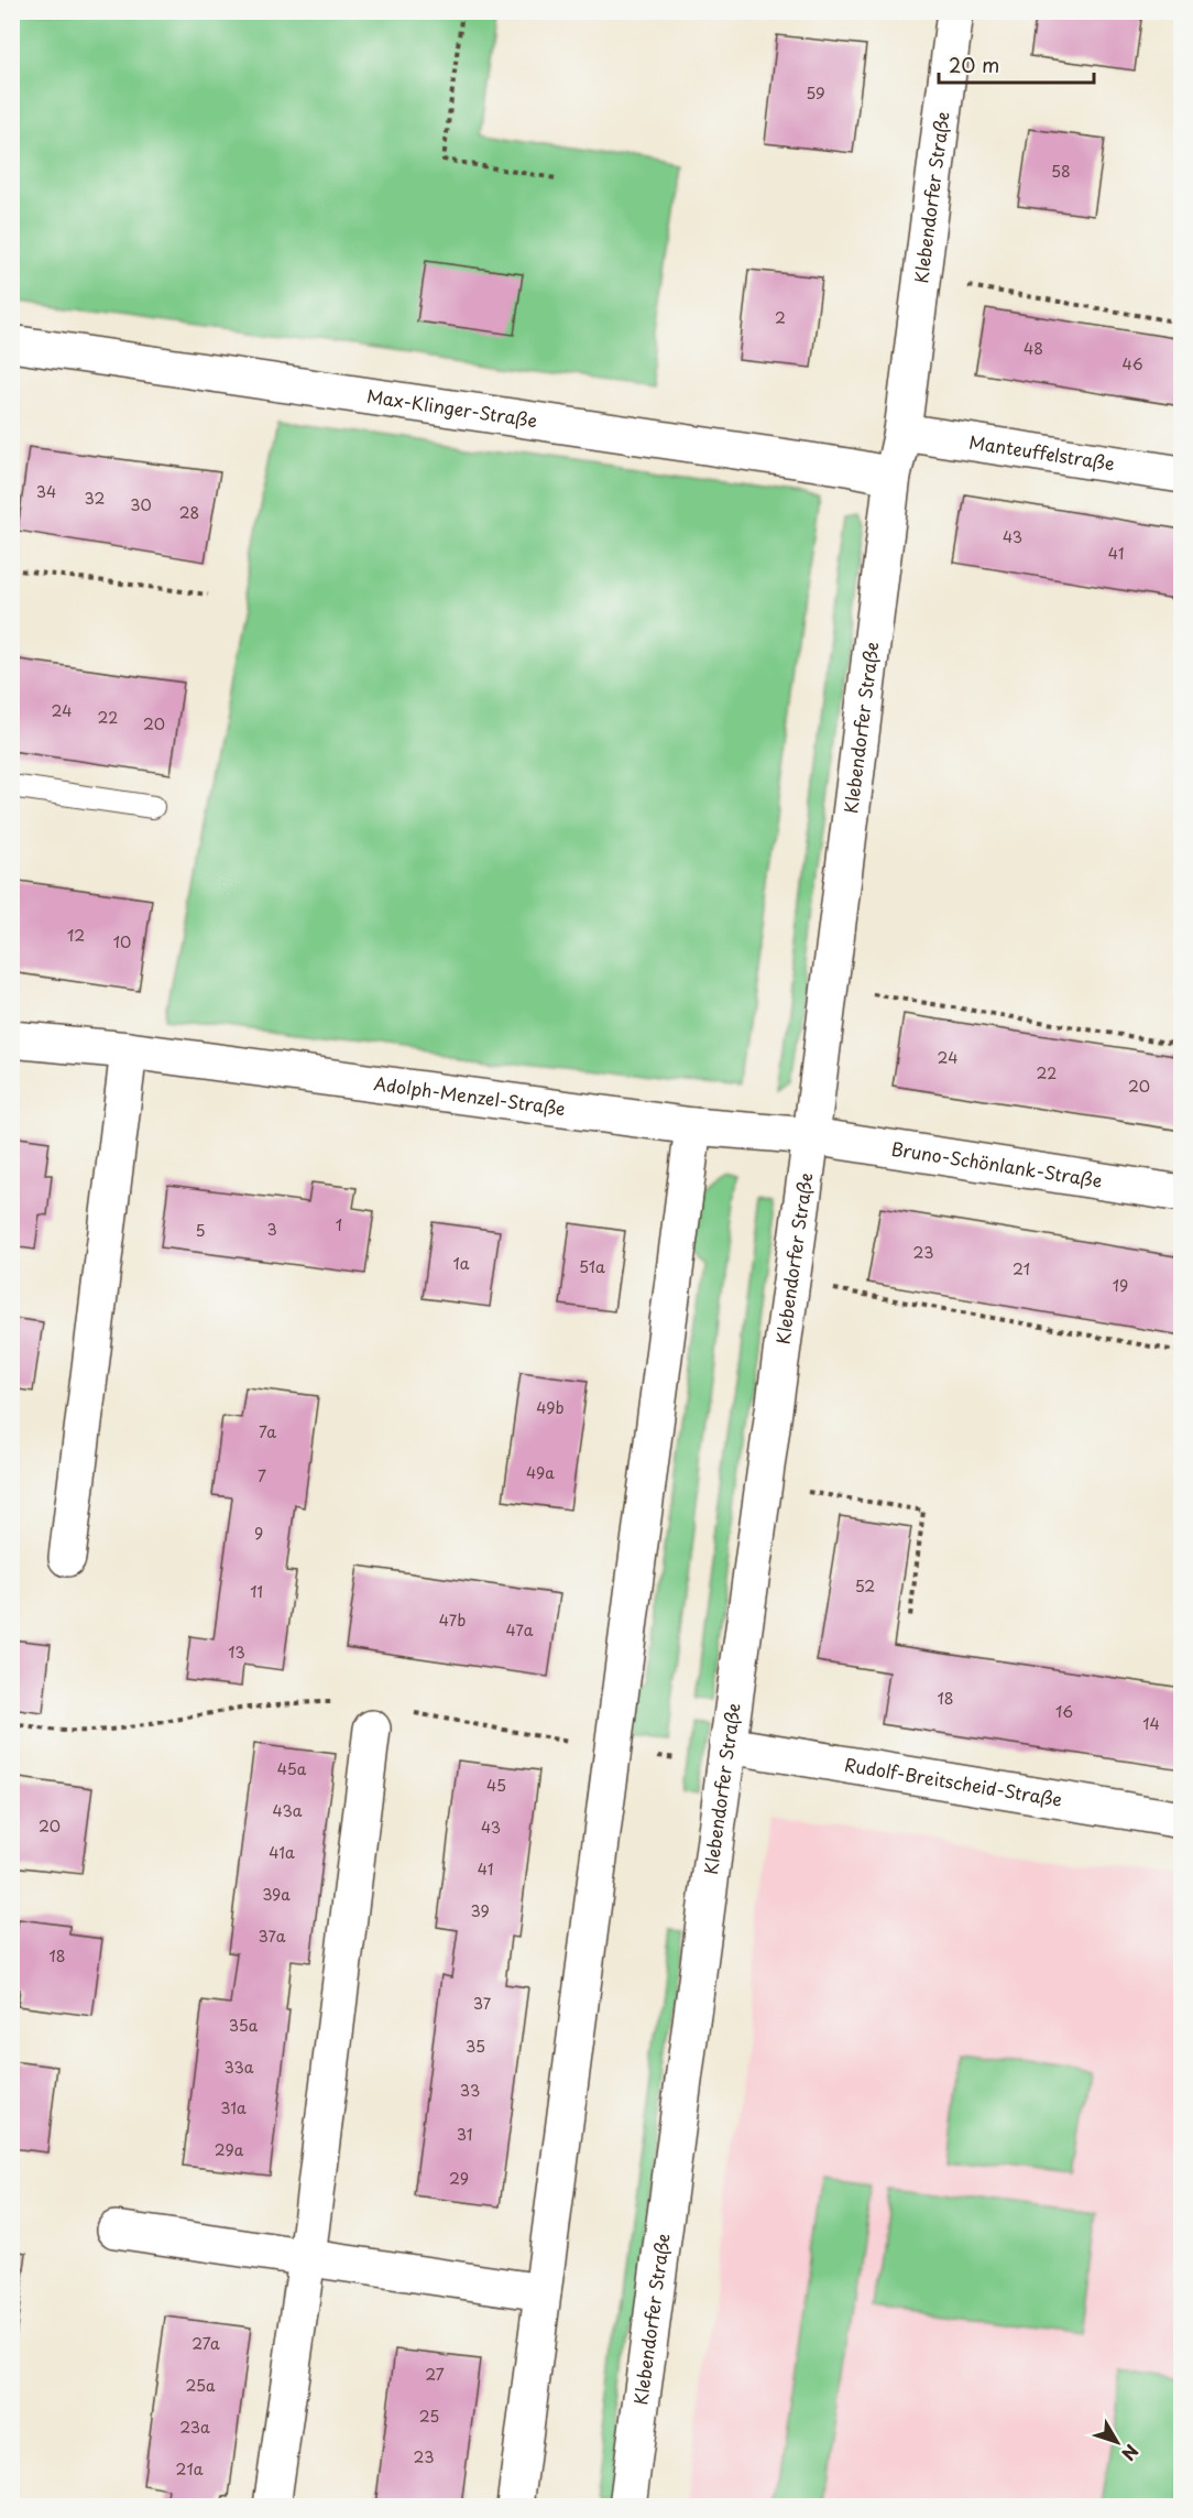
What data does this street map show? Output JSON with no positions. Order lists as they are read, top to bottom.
{
  "streets": {
    "street": [
      "Klebendorfer Straße",
      "Max-Klinger-Straße",
      "Manteuffelstraße",
      "Adolph-Menzel-Straße",
      "Bruno-Schönlank-Straße",
      "Rudolf-Breitscheid-Straße"
    ]
  },
  "crossings": [
    ["Klebendorfer Straße", "Max-Klinger-Straße"],
    ["Klebendorfer Straße", "Manteuffelstraße"],
    ["Klebendorfer Straße", "Adolph-Menzel-Straße"],
    ["Klebendorfer Straße", "Bruno-Schönlank-Straße"],
    ["Klebendorfer Straße", "Rudolf-Breitscheid-Straße"],
    ["Adolph-Menzel-Straße", "Bruno-Schönlank-Straße"]
  ],
  "house_numbers": [
    "59",
    "58",
    "2",
    "48",
    "46",
    "34",
    "32",
    "30",
    "28",
    "43",
    "41",
    "24",
    "22",
    "20",
    "12",
    "10",
    "24",
    "22",
    "20",
    "1",
    "3",
    "5",
    "23",
    "1a",
    "51a",
    "21",
    "19",
    "49b",
    "7a",
    "49a",
    "7",
    "9",
    "52",
    "11",
    "47b",
    "47a",
    "13",
    "18",
    "16",
    "14",
    "45a",
    "45",
    "43a",
    "20",
    "43",
    "41a",
    "41",
    "39a",
    "39",
    "37a",
    "18",
    "37",
    "35a",
    "35",
    "33a",
    "33",
    "31a",
    "31",
    "29a",
    "29",
    "27a",
    "27",
    "25a",
    "25",
    "23a",
    "23",
    "21a"
  ],
  "scale_bar": "20 m",
  "north": "bottom right"
}
